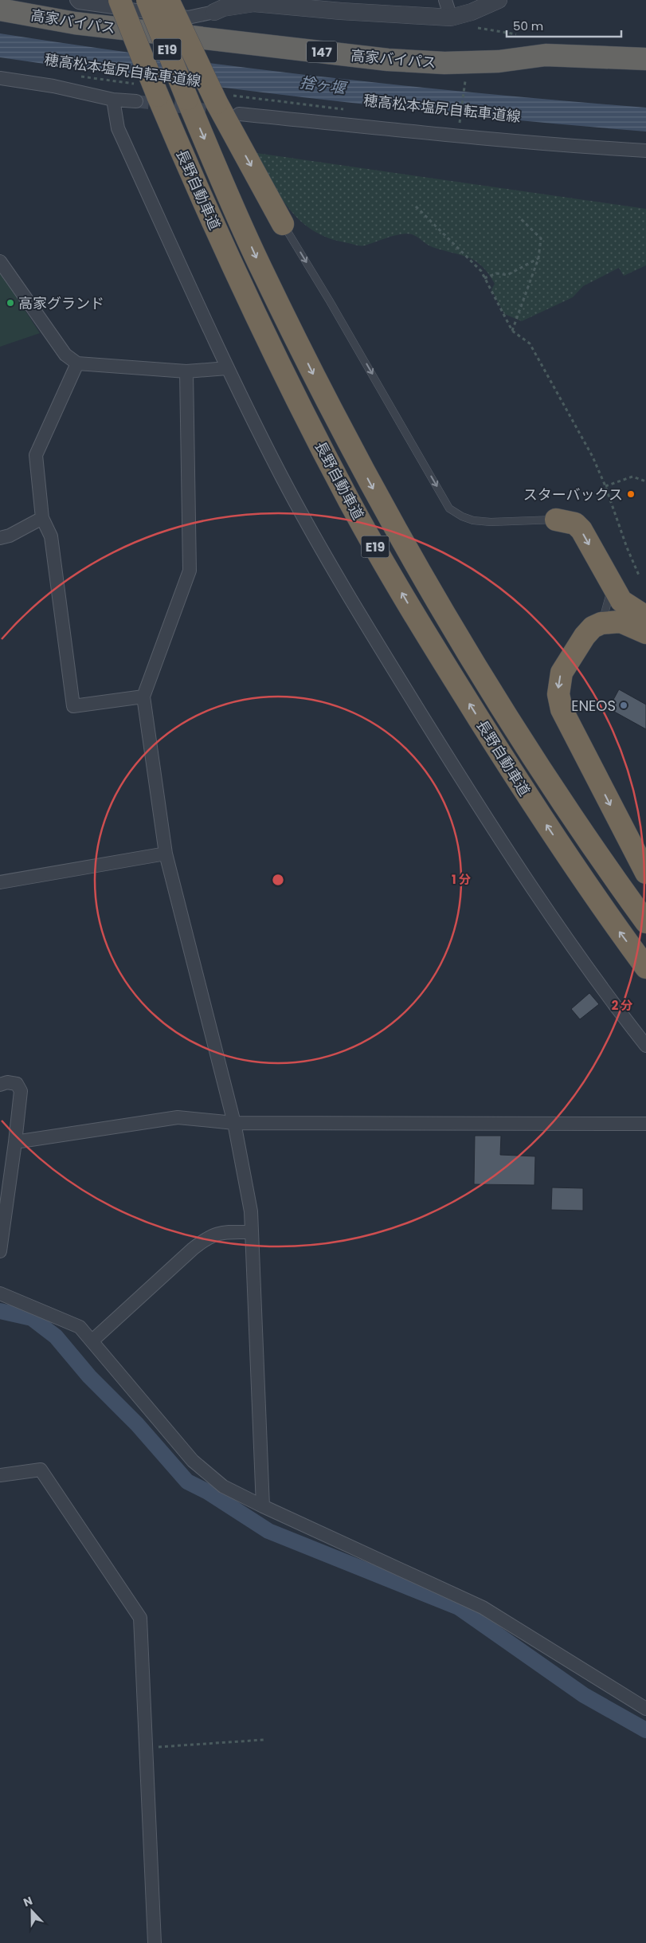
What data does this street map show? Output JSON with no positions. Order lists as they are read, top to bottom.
{
  "streets": {
    "highway": [
      "高家バイパス",
      "E19",
      "147",
      "長野自動車道"
    ],
    "path": ["穂高松本塩尻自転車道線"]
  },
  "water": ["捨ヶ堰"],
  "places": ["高家グランド", "スターバックス", "ENEOS"],
  "scale_bar": "50 m",
  "north": "top",
  "rings": ["1 分", "2 分"]
}
